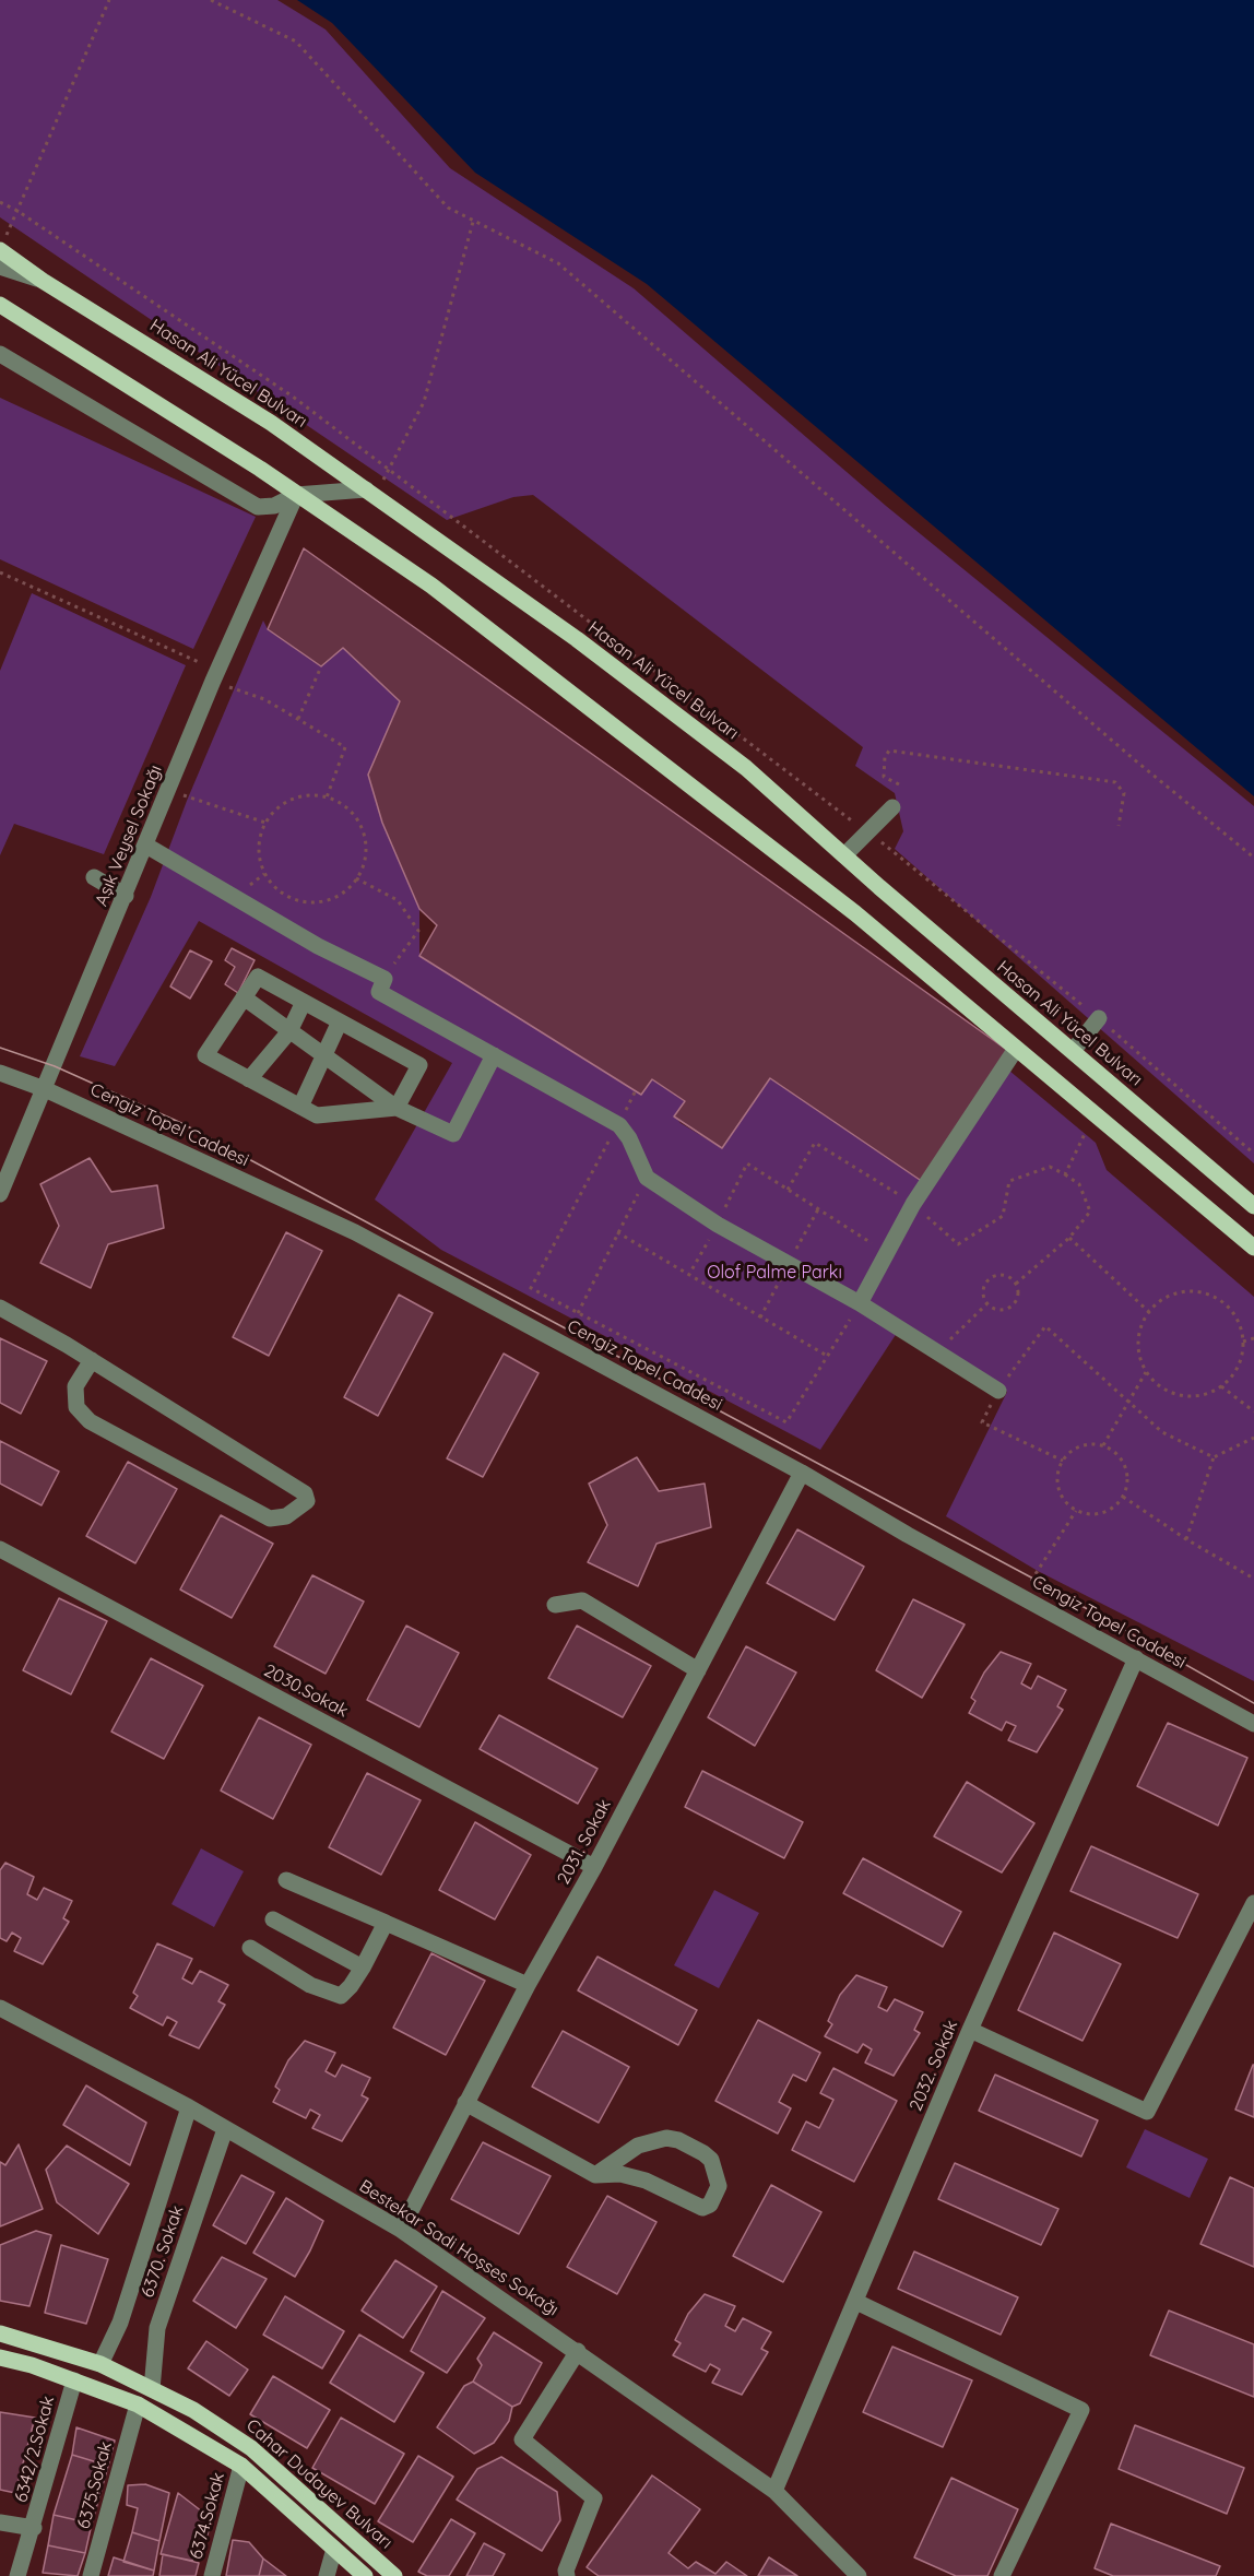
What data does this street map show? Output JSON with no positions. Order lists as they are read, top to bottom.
{
  "streets": {
    "main road": ["Hasan Ali Yücel Bulvarı", "Cahar Dudayev Bulvarı"],
    "street": [
      "Aşık Veysel Sokağı",
      "Cengiz Topel Caddesi",
      "2030.Sokak",
      "2031. Sokak",
      "2032. Sokak",
      "Bestekar Sadi Hoşses Sokağı",
      "6370. Sokak",
      "6342/2.Sokak",
      "6375.Sokak",
      "6374.Sokak"
    ]
  },
  "crossings": [
    ["Aşık Veysel Sokağı", "Cengiz Topel Caddesi"],
    ["Cengiz Topel Caddesi", "2031. Sokak"],
    ["Cengiz Topel Caddesi", "2032. Sokak"],
    ["2030.Sokak", "2031. Sokak"],
    ["2031. Sokak", "Bestekar Sadi Hoşses Sokağı"],
    ["2032. Sokak", "Bestekar Sadi Hoşses Sokağı"],
    ["Bestekar Sadi Hoşses Sokağı", "6370. Sokak"],
    ["6370. Sokak", "Cahar Dudayev Bulvarı"],
    ["6342/2.Sokak", "Cahar Dudayev Bulvarı"],
    ["Cahar Dudayev Bulvarı", "6375.Sokak"],
    ["Cahar Dudayev Bulvarı", "6374.Sokak"]
  ],
  "parks": ["Olof Palme Parkı"]
}
